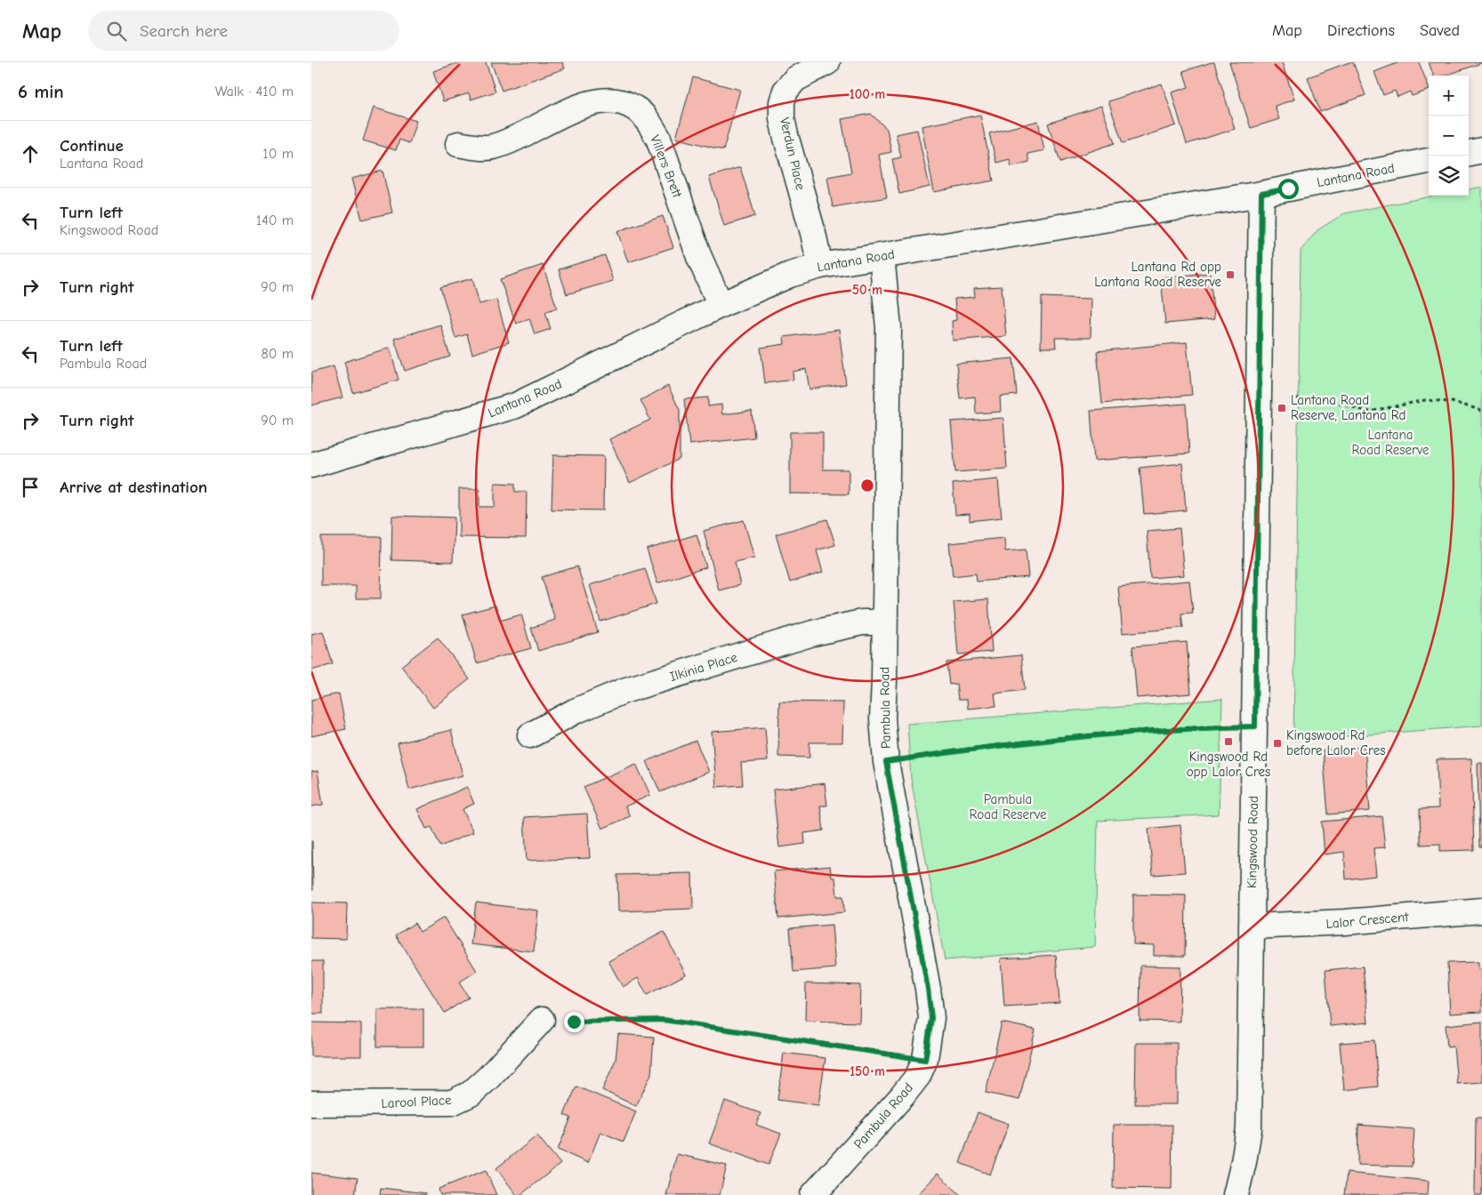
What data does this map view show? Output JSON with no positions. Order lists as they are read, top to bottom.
{
  "streets": {
    "street": [
      "Verdun Place",
      "Villers Brett",
      "Lantana Road",
      "Ilkinia Place",
      "Pambula Road",
      "Kingswood Road",
      "Lalor Crescent",
      "Larool Place"
    ]
  },
  "crossings": [
    ["Verdun Place", "Lantana Road"],
    ["Villers Brett", "Lantana Road"],
    ["Lantana Road", "Pambula Road"],
    ["Lantana Road", "Kingswood Road"],
    ["Ilkinia Place", "Pambula Road"],
    ["Kingswood Road", "Lalor Crescent"]
  ],
  "parks": ["Lantana Road Reserve", "Pambula Road Reserve"],
  "places": {
    "transit": [
      "Lantana Rd opp Lantana Road Reserve",
      "Lantana Road Reserve, Lantana Rd",
      "Kingswood Rd opp Lalor Cres",
      "Kingswood Rd before Lalor Cres"
    ]
  },
  "page": {
    "header": "Map",
    "search": "Search here",
    "nav": ["Map", "Directions", "Saved"],
    "heading": ["6 min", "Walk · 410 m"],
    "map_buttons": ["+", "−"],
    "list": [
      ["Continue", "Lantana Road", "10 m"],
      ["Turn left", "Kingswood Road", "140 m"],
      ["Turn right", "90 m"],
      ["Turn left", "Pambula Road", "80 m"],
      ["Turn right", "90 m"],
      "Arrive at destination"
    ]
  },
  "rings": ["100 m", "50 m", "150 m"]
}
